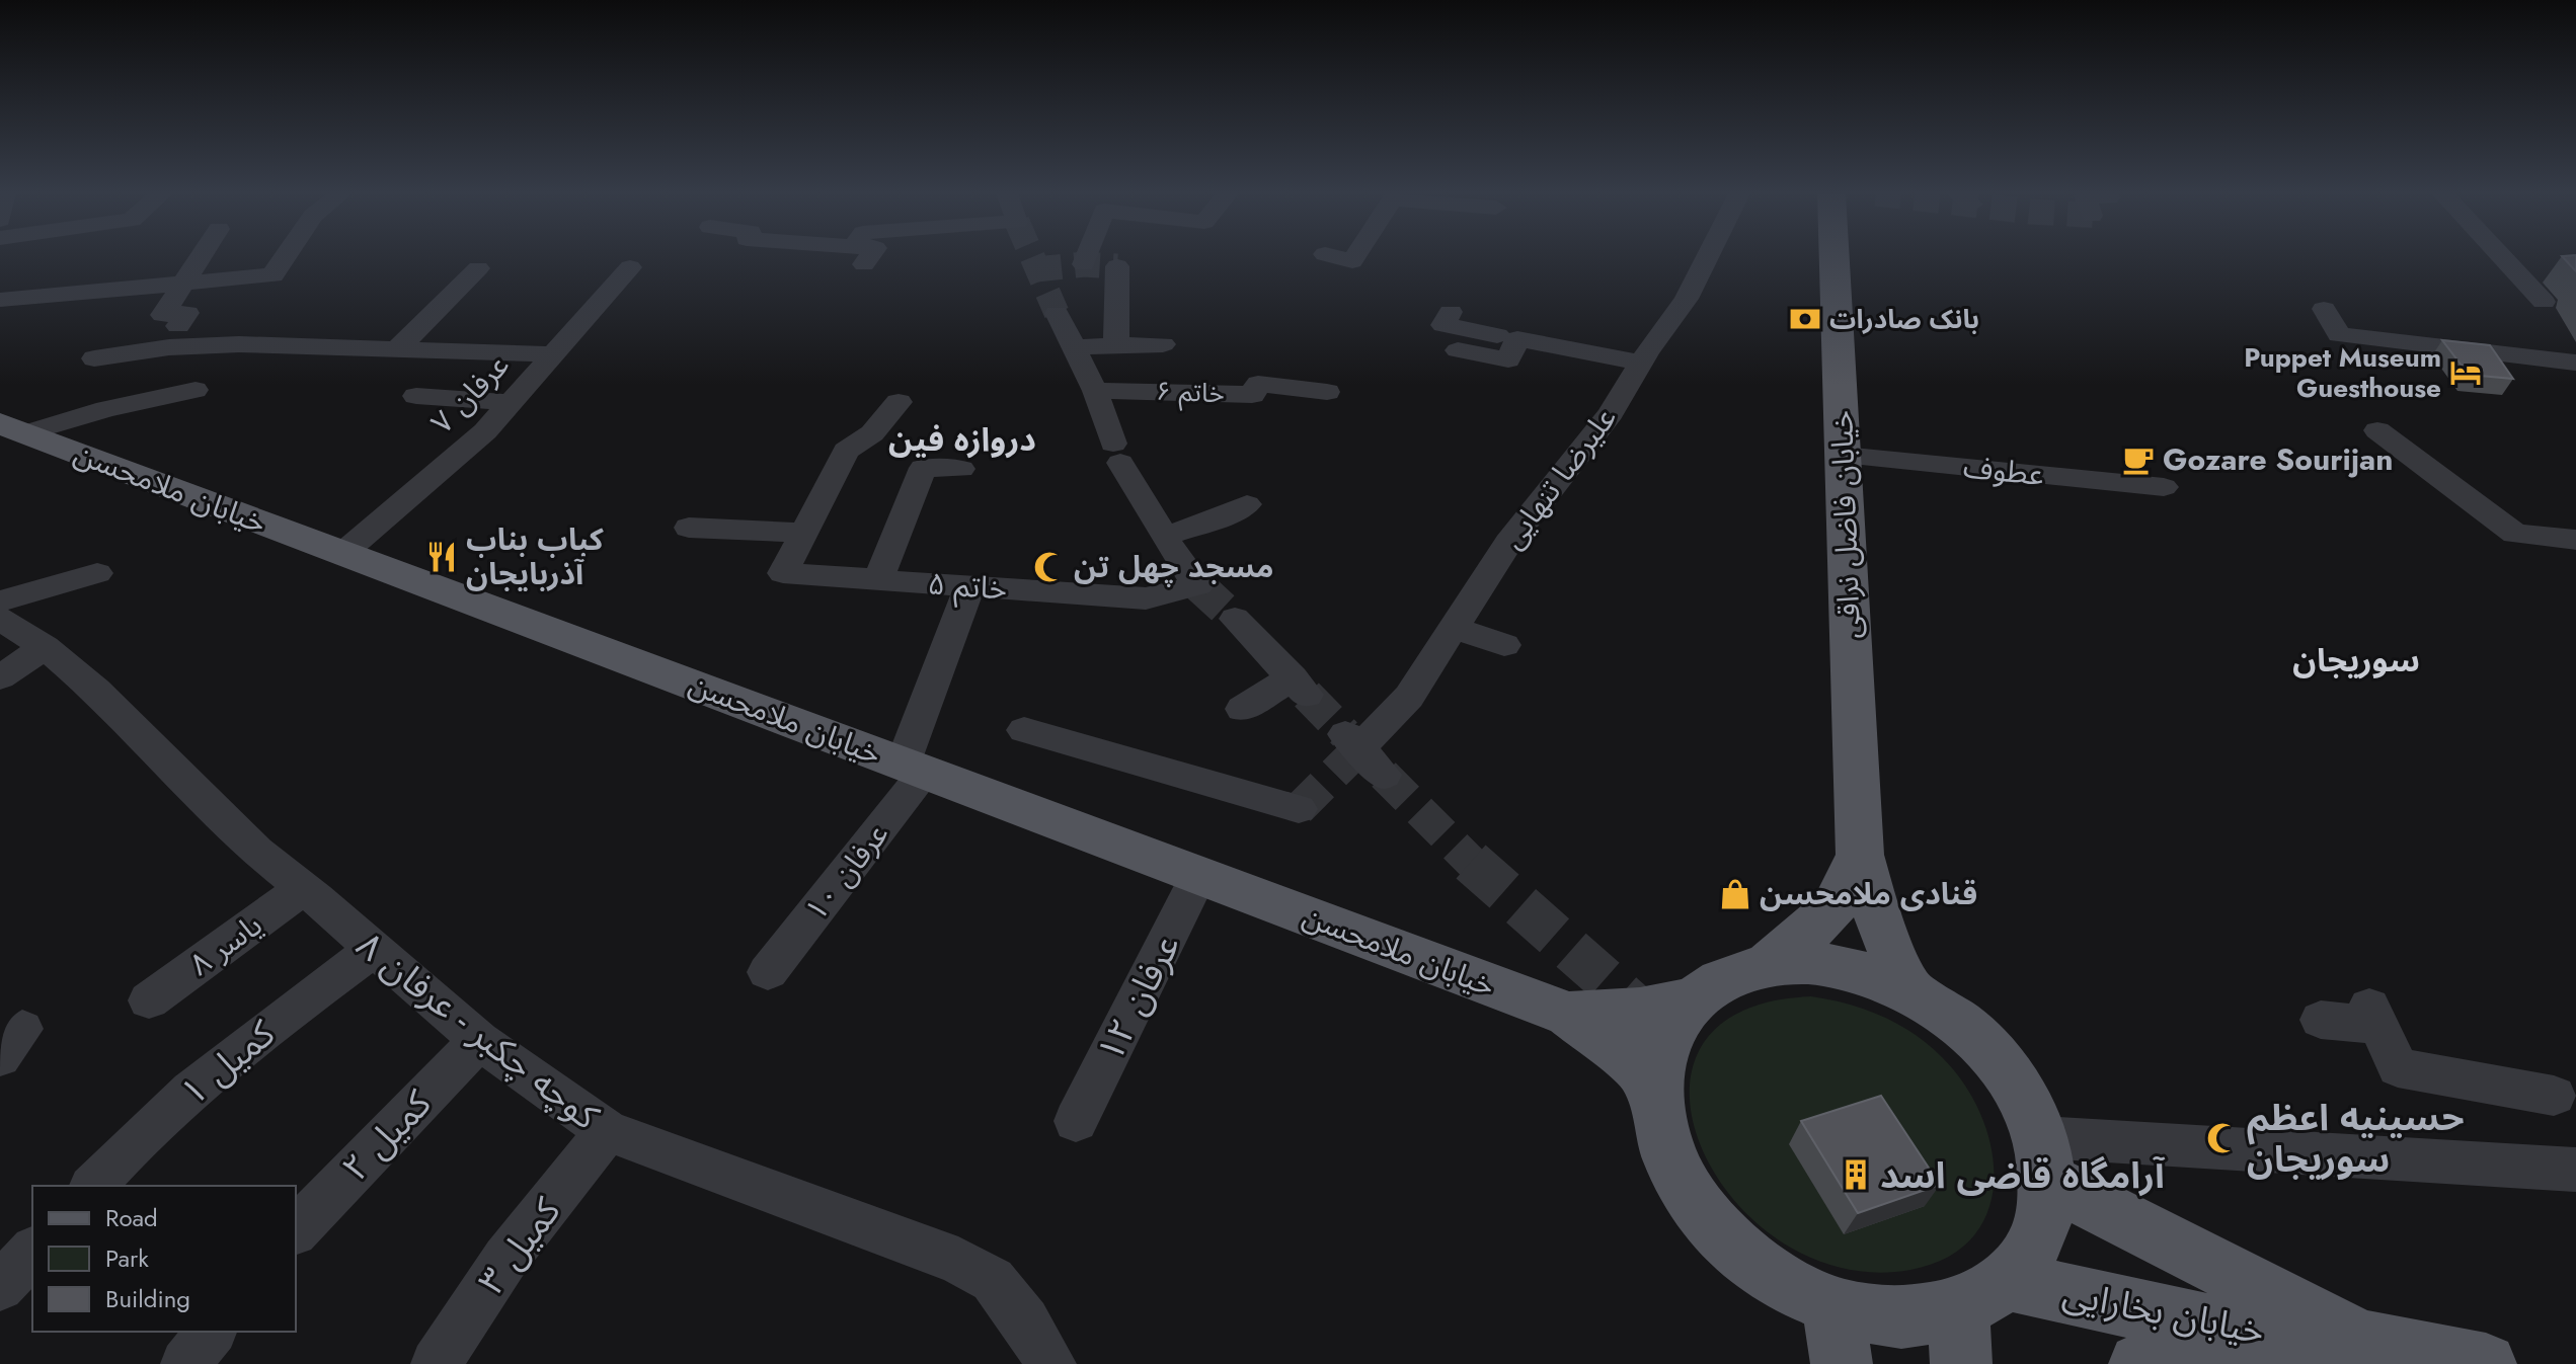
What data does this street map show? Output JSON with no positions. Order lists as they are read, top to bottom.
{
  "streets": {
    "main road": ["خیابان ملامحسن", "خیابان فاضل نراقی", "خیابان بخارایی"],
    "street": [
      "خاتم ۶",
      "عرفان ۷",
      "عطوف",
      "علیرضا تنهایی",
      "خاتم ۵",
      "عرفان ۱۰",
      "یاسر ۸",
      "عرفان ۱۲",
      "کوچه چکبر - عرفان ۸",
      "کمیل ۱",
      "کمیل ۲",
      "کمیل ۳"
    ]
  },
  "crossings": [
    ["عرفان ۷", "خیابان ملامحسن"],
    ["عطوف", "خیابان فاضل نراقی"],
    ["خیابان ملامحسن", "عرفان ۱۰"],
    ["خیابان ملامحسن", "عرفان ۱۲"],
    ["خاتم ۵", "عرفان ۱۰"],
    ["یاسر ۸", "کوچه چکبر - عرفان ۸"],
    ["کوچه چکبر - عرفان ۸", "کمیل ۱"],
    ["کوچه چکبر - عرفان ۸", "کمیل ۲"],
    ["کوچه چکبر - عرفان ۸", "کمیل ۳"]
  ],
  "districts": ["دروازه فین", "سوریجان"],
  "places": {
    "bank": ["بانک صادرات"],
    "hotel": ["Puppet Museum Guesthouse"],
    "cafe": ["Gozare Sourijan"],
    "restaurant": ["کباب بناب آذربایجان"],
    "mosque": ["مسجد چهل تن", "حسینیه اعظم سوریجان"],
    "shop": ["قنادی ملامحسن"],
    "building": ["آرامگاه قاضی اسد"]
  },
  "legend": ["Road", "Park", "Building"]
}
